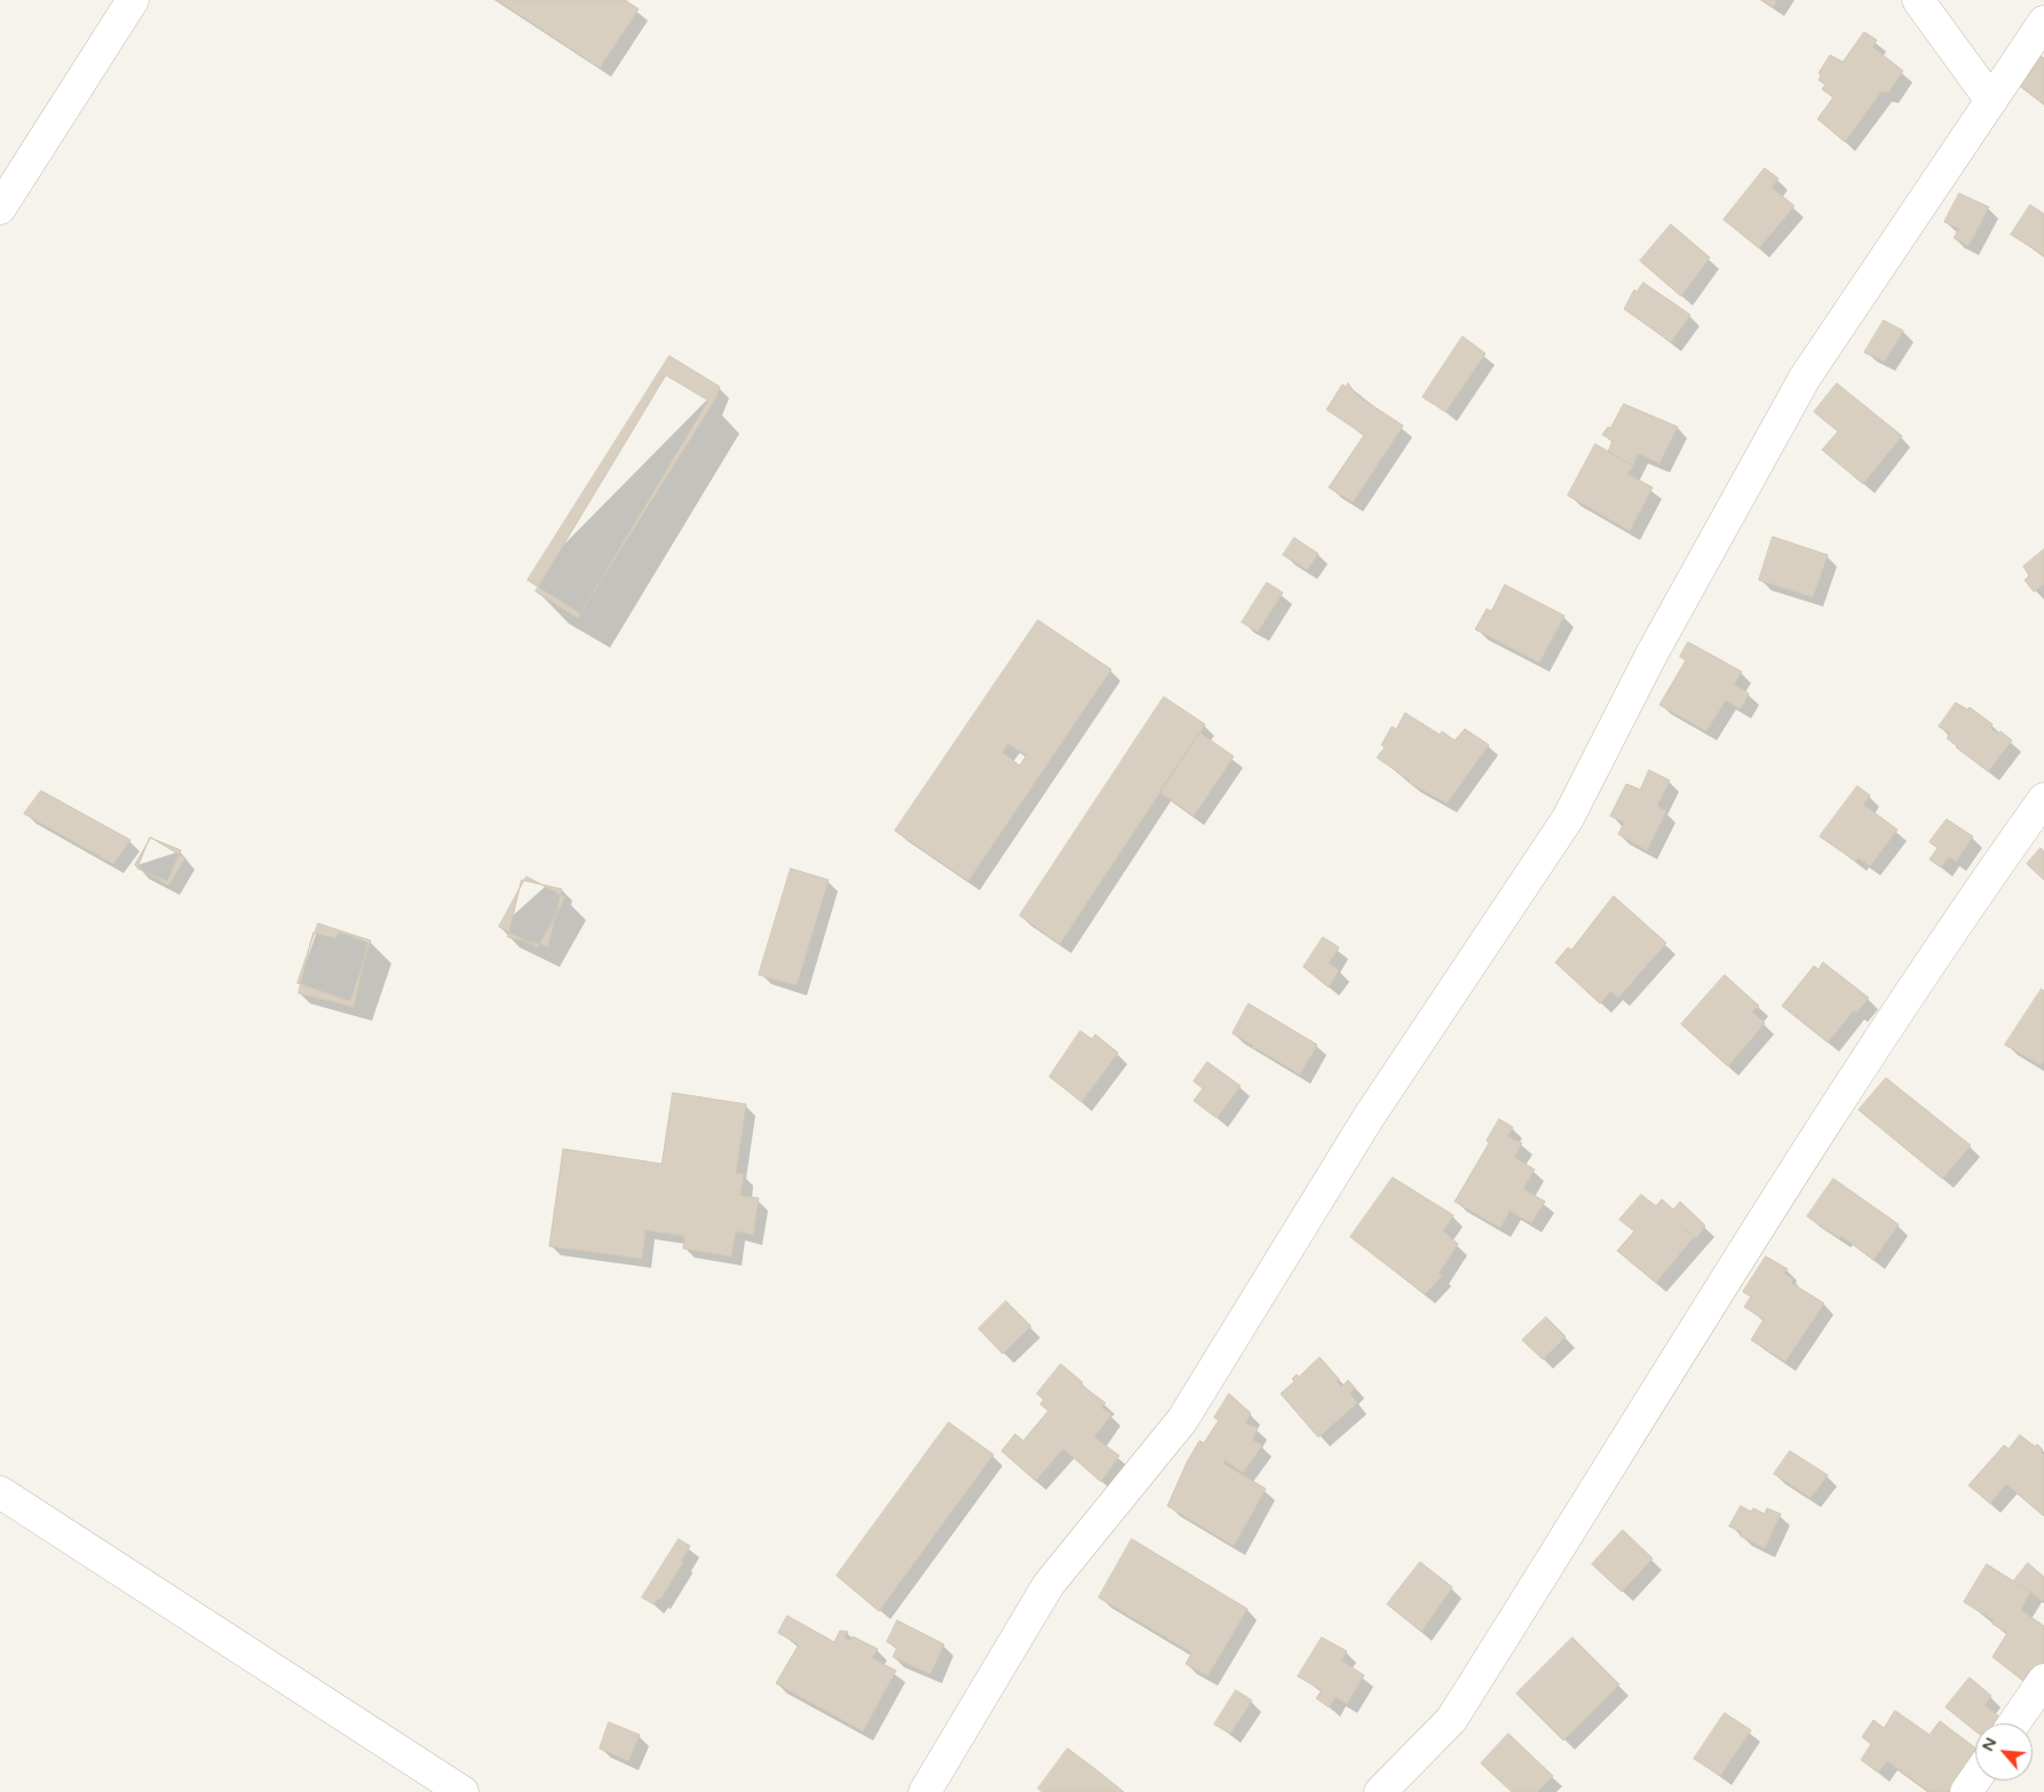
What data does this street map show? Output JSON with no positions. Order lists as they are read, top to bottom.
{
  "north": "top left"
}
